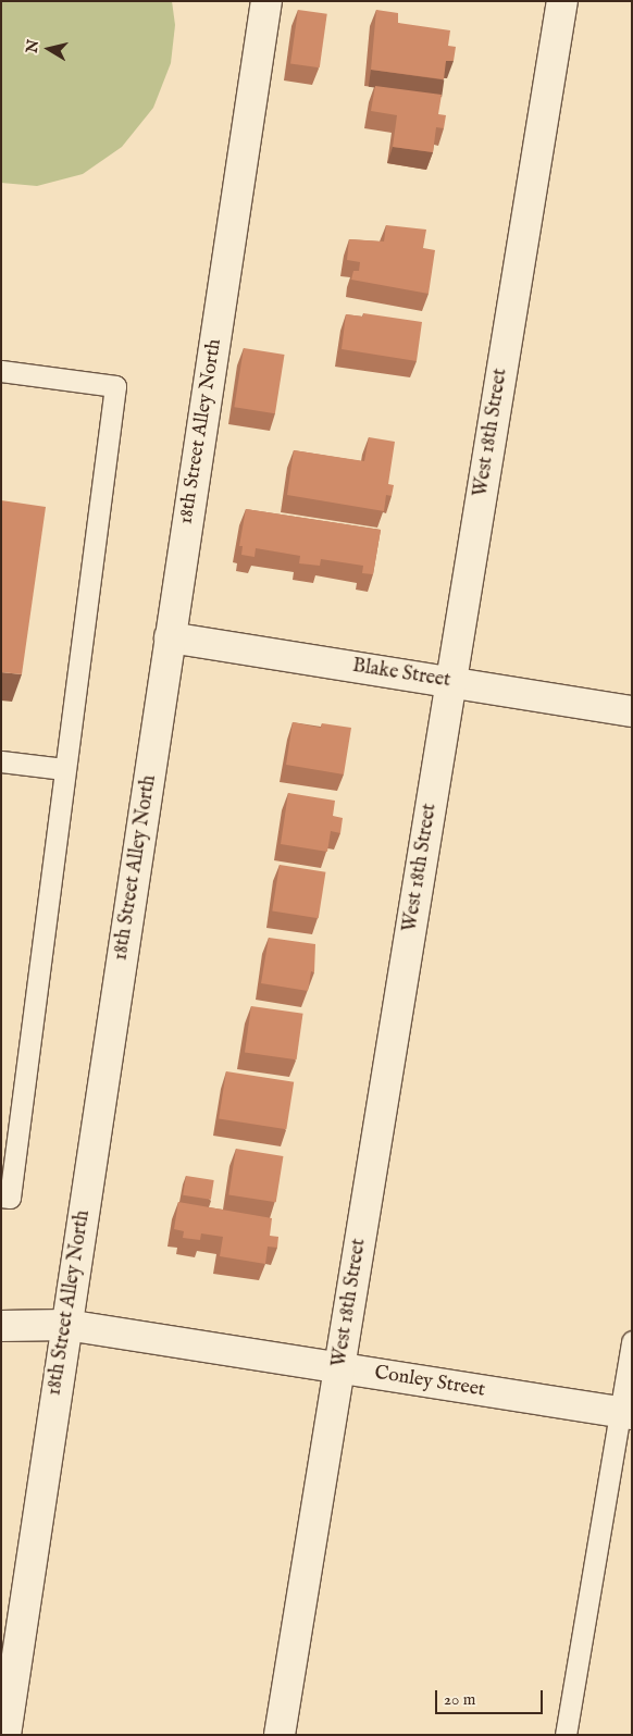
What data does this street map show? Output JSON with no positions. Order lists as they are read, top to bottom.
{
  "streets": {
    "street": [
      "18th Street Alley North",
      "West 18th Street",
      "Blake Street",
      "Conley Street"
    ]
  },
  "crossings": [
    ["18th Street Alley North", "Blake Street"],
    ["18th Street Alley North", "Conley Street"],
    ["West 18th Street", "Blake Street"],
    ["West 18th Street", "Conley Street"]
  ],
  "scale_bar": "20 m",
  "north": "left"
}
